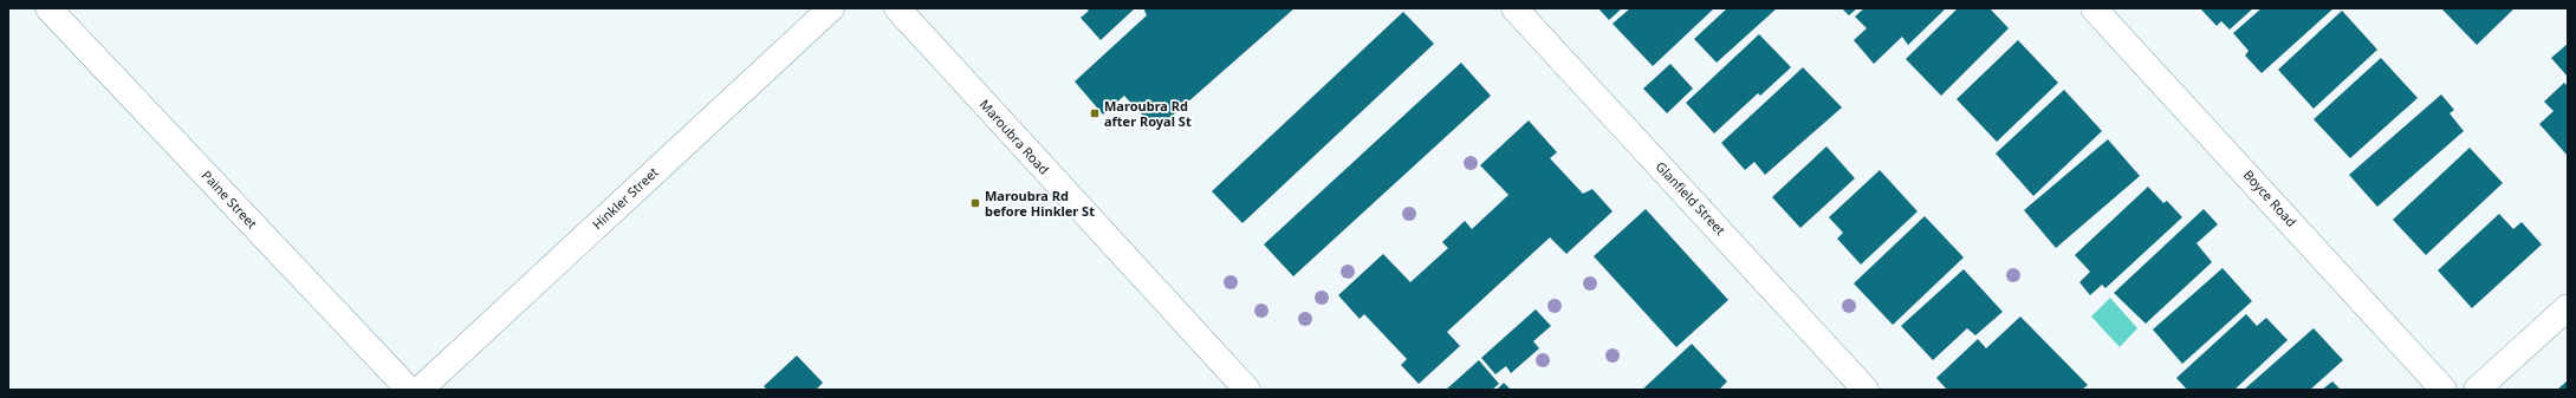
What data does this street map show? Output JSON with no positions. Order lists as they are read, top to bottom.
{
  "streets": {
    "street": [
      "Maroubra Road",
      "Hinkler Street",
      "Glanfield Street",
      "Boyce Road",
      "Paine Street"
    ]
  },
  "places": {
    "transit": ["Maroubra Rd after Royal St", "Maroubra Rd before Hinkler St"]
  }
}
